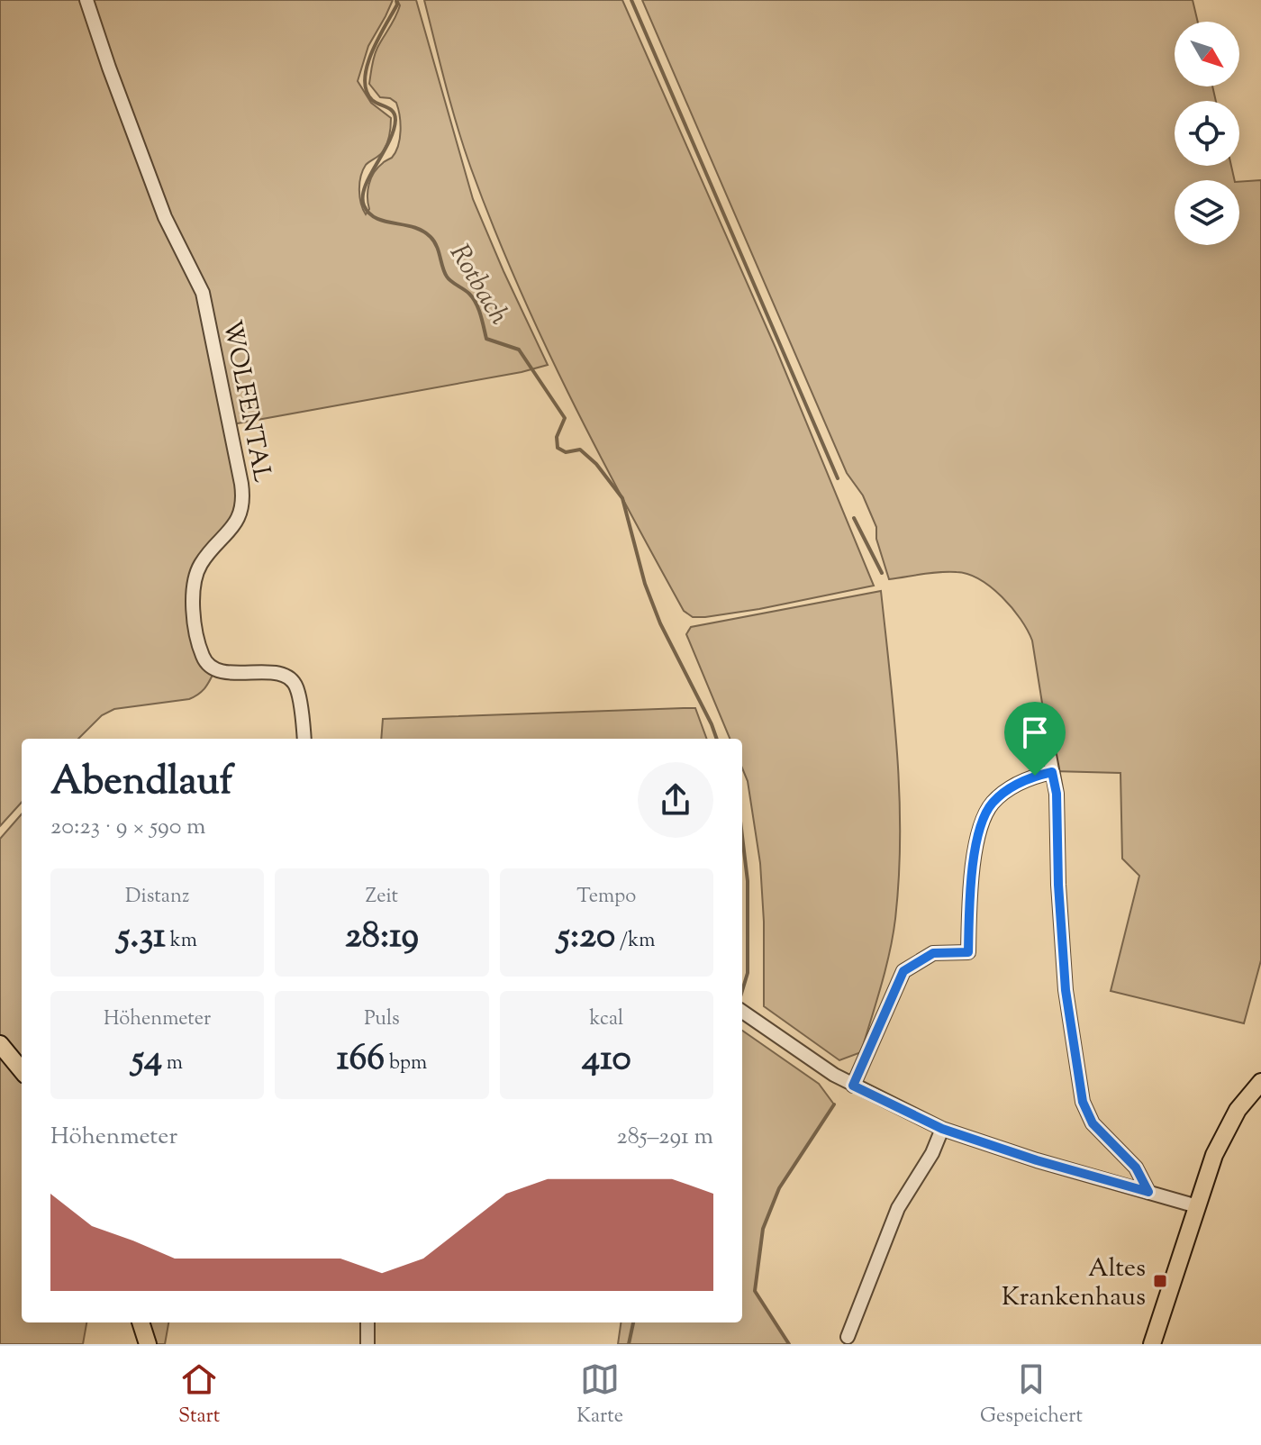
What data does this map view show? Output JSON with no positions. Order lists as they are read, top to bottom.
{
  "streets": {
    "street": ["WOLFENTAL"]
  },
  "water": ["Rotbach"],
  "places": {
    "transit": ["Altes Krankenhaus"]
  },
  "north": "bottom right",
  "page": {
    "heading": ["Abendlauf", "20:23 · 9 × 590 m"],
    "stats": [
      ["Distanz", "5.31 km"],
      ["Zeit", "28:19"],
      ["Tempo", "5:20 /km"],
      ["Höhenmeter", "54 m"],
      ["Puls", "166 bpm"],
      ["kcal", "410"]
    ],
    "chart": ["Höhenmeter", "285–291 m"],
    "tabs": ["Start", "Karte", "Gespeichert"]
  }
}
